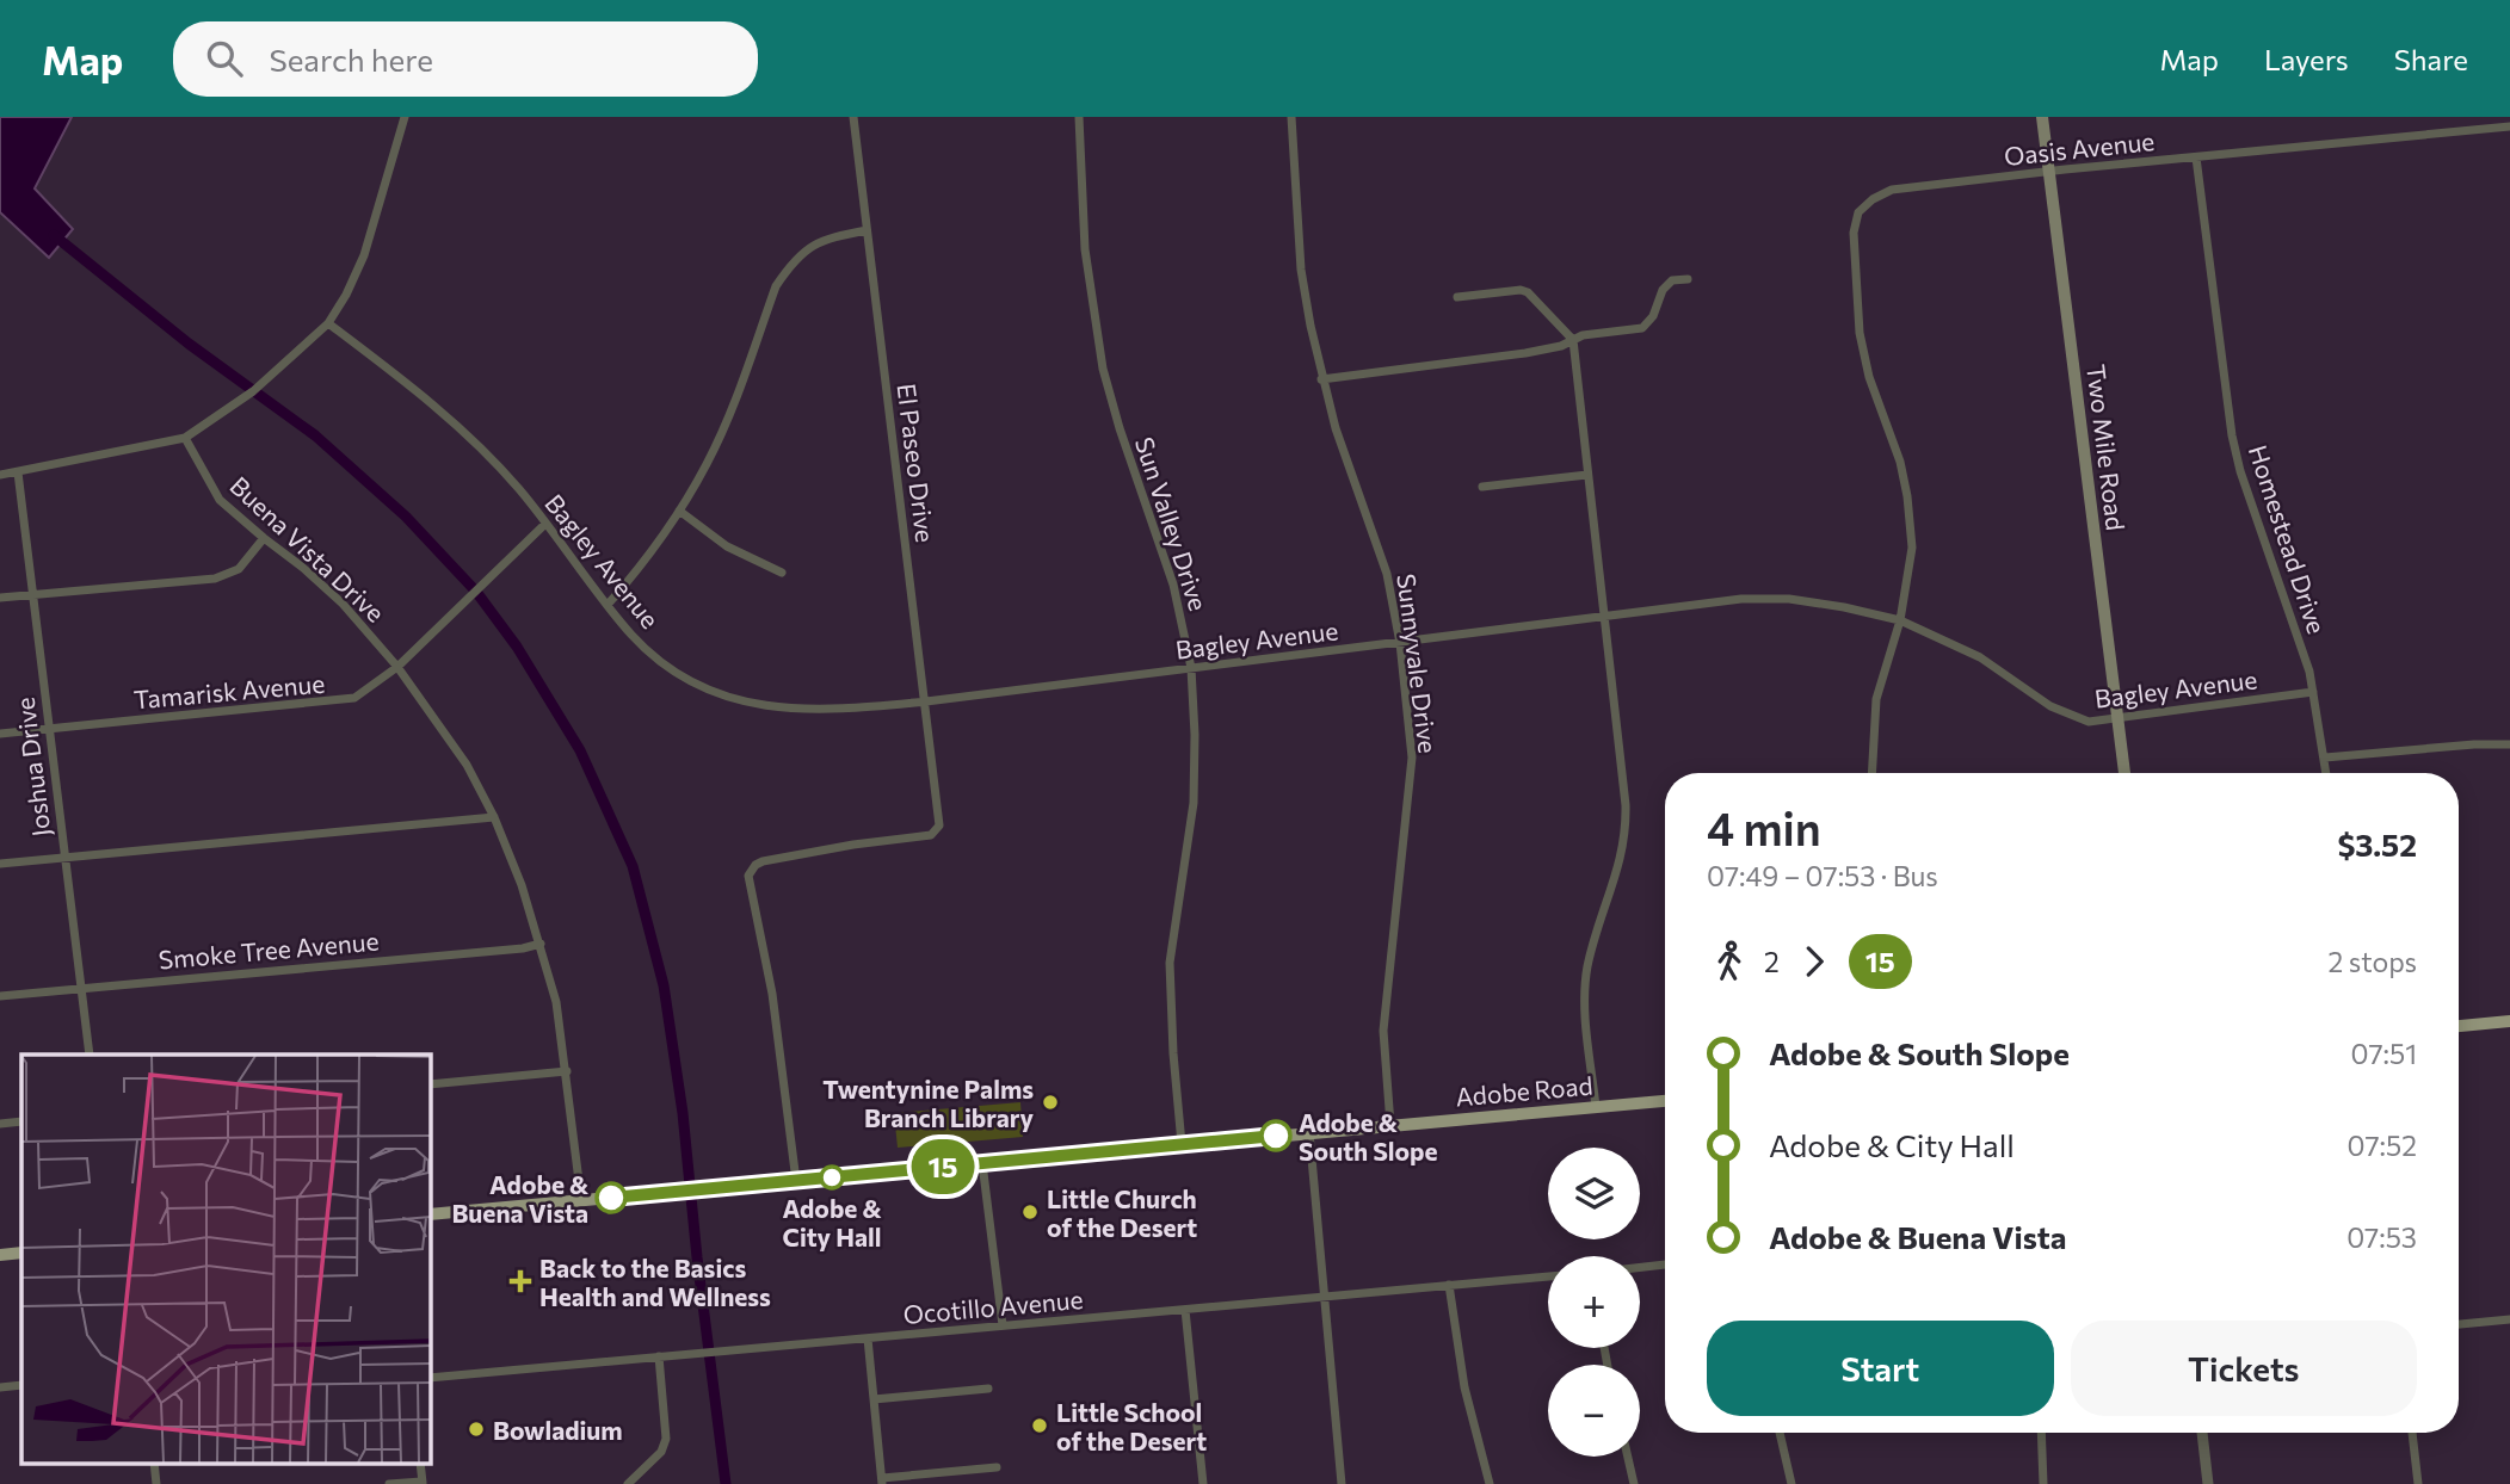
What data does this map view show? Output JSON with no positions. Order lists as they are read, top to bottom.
{
  "streets": {
    "main road": ["Two Mile Road", "Adobe Road"],
    "street": [
      "Oasis Avenue",
      "El Paseo Drive",
      "Sun Valley Drive",
      "Homestead Drive",
      "Buena Vista Drive",
      "Bagley Avenue",
      "Sunnyvale Drive",
      "Tamarisk Avenue",
      "Joshua Drive",
      "Smoke Tree Avenue",
      "Ocotillo Avenue"
    ]
  },
  "crossings": [
    ["Oasis Avenue", "Two Mile Road"],
    ["Oasis Avenue", "Homestead Drive"],
    ["Oasis Avenue", "Bagley Avenue"],
    ["Two Mile Road", "Bagley Avenue"],
    ["El Paseo Drive", "Bagley Avenue"],
    ["El Paseo Drive", "Adobe Road"],
    ["Sun Valley Drive", "Bagley Avenue"],
    ["Sun Valley Drive", "Adobe Road"],
    ["Homestead Drive", "Bagley Avenue"],
    ["Buena Vista Drive", "Tamarisk Avenue"],
    ["Buena Vista Drive", "Smoke Tree Avenue"],
    ["Buena Vista Drive", "Adobe Road"],
    ["Bagley Avenue", "Sunnyvale Drive"],
    ["Bagley Avenue", "Tamarisk Avenue"],
    ["Sunnyvale Drive", "Adobe Road"],
    ["Tamarisk Avenue", "Joshua Drive"],
    ["Joshua Drive", "Smoke Tree Avenue"]
  ],
  "places": {
    "other": [
      "Twentynine Palms Branch Library",
      "Adobe & South Slope",
      "Adobe & City Hall",
      "Adobe & Buena Vista",
      "Little Church of the Desert",
      "Little School of the Desert",
      "Bowladium"
    ],
    "health": ["Back to the Basics Health and Wellness"]
  },
  "lines": ["bus line 15"],
  "page": {
    "header": "Map",
    "search": "Search here",
    "nav": ["Map", "Layers", "Share"],
    "on_map": "15",
    "heading": ["4 min", "07:49 – 07:53 · Bus", "$3.52"],
    "legs": ["2", "15", "2 stops"],
    "list": [
      {
        "name": "Adobe & South Slope",
        "value": "07:51"
      },
      {
        "name": "Adobe & City Hall",
        "value": "07:52"
      },
      {
        "name": "Adobe & Buena Vista",
        "value": "07:53"
      }
    ],
    "map_buttons": ["+", "−"],
    "buttons": ["Start", "Tickets"]
  }
}
